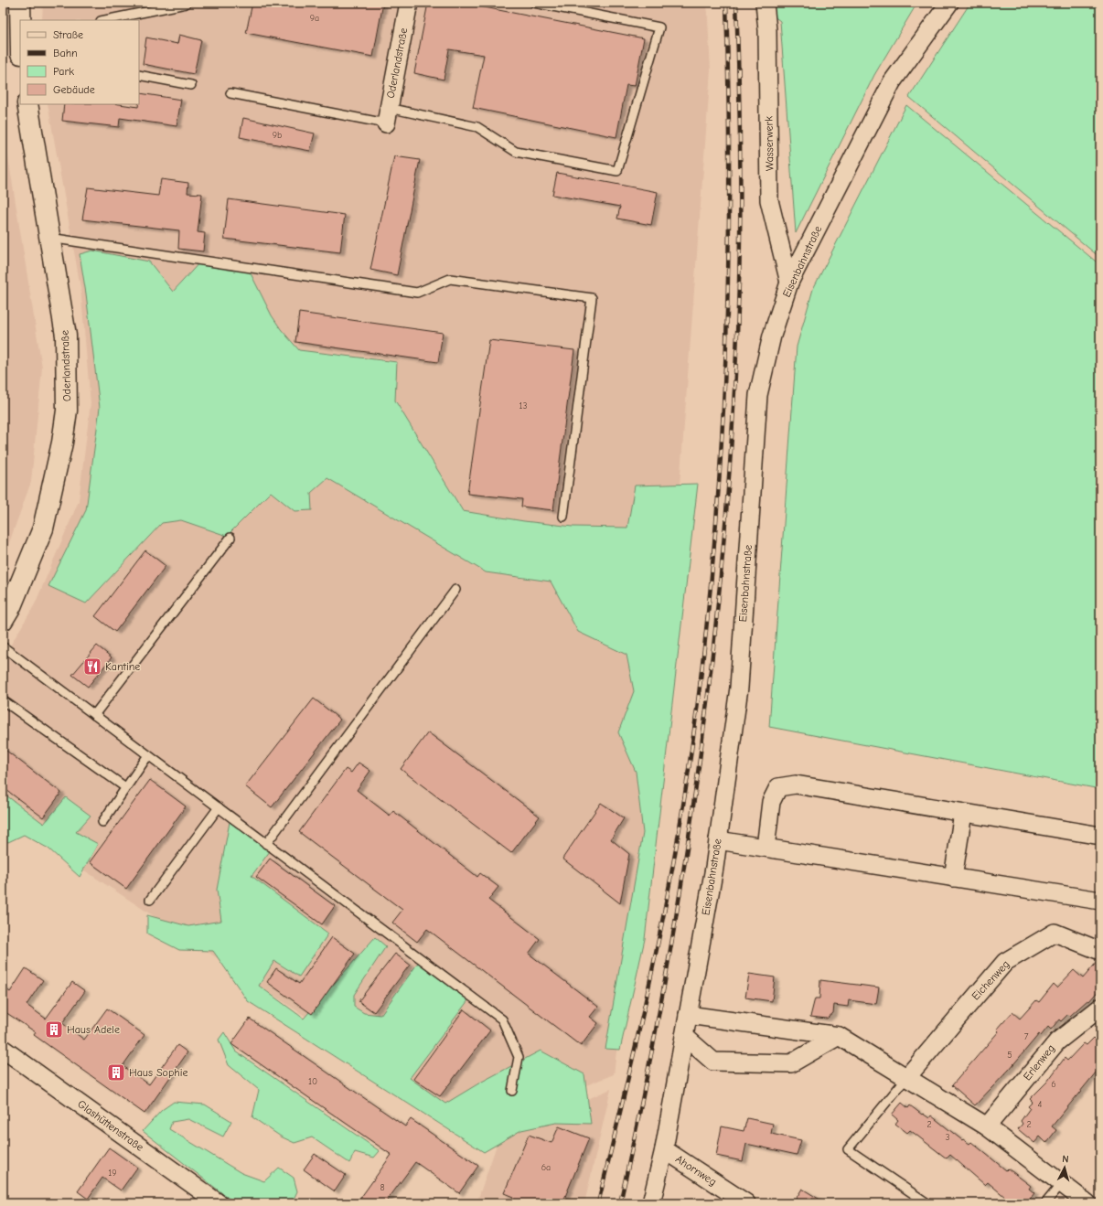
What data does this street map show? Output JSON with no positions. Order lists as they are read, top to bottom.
{
  "streets": {
    "street": [
      "Oderlandstraße",
      "Wasserwerk",
      "Eisenbahnstraße",
      "Eichenweg",
      "Erlenweg",
      "Glashüttenstraße",
      "Ahornweg"
    ]
  },
  "crossings": [
    ["Wasserwerk", "Eisenbahnstraße"],
    ["Eisenbahnstraße", "Ahornweg"]
  ],
  "places": {
    "restaurant": ["Kantine"],
    "building": ["Haus Adele", "Haus Sophie"]
  },
  "house_numbers": [
    "9a",
    "9b",
    "13",
    "7",
    "5",
    "10",
    "6",
    "4",
    "2",
    "2",
    "3",
    "6a",
    "19",
    "8"
  ],
  "legend": [
    "Straße",
    "Bahn",
    "Park",
    "Gebäude"
  ],
  "north": "top"
}
